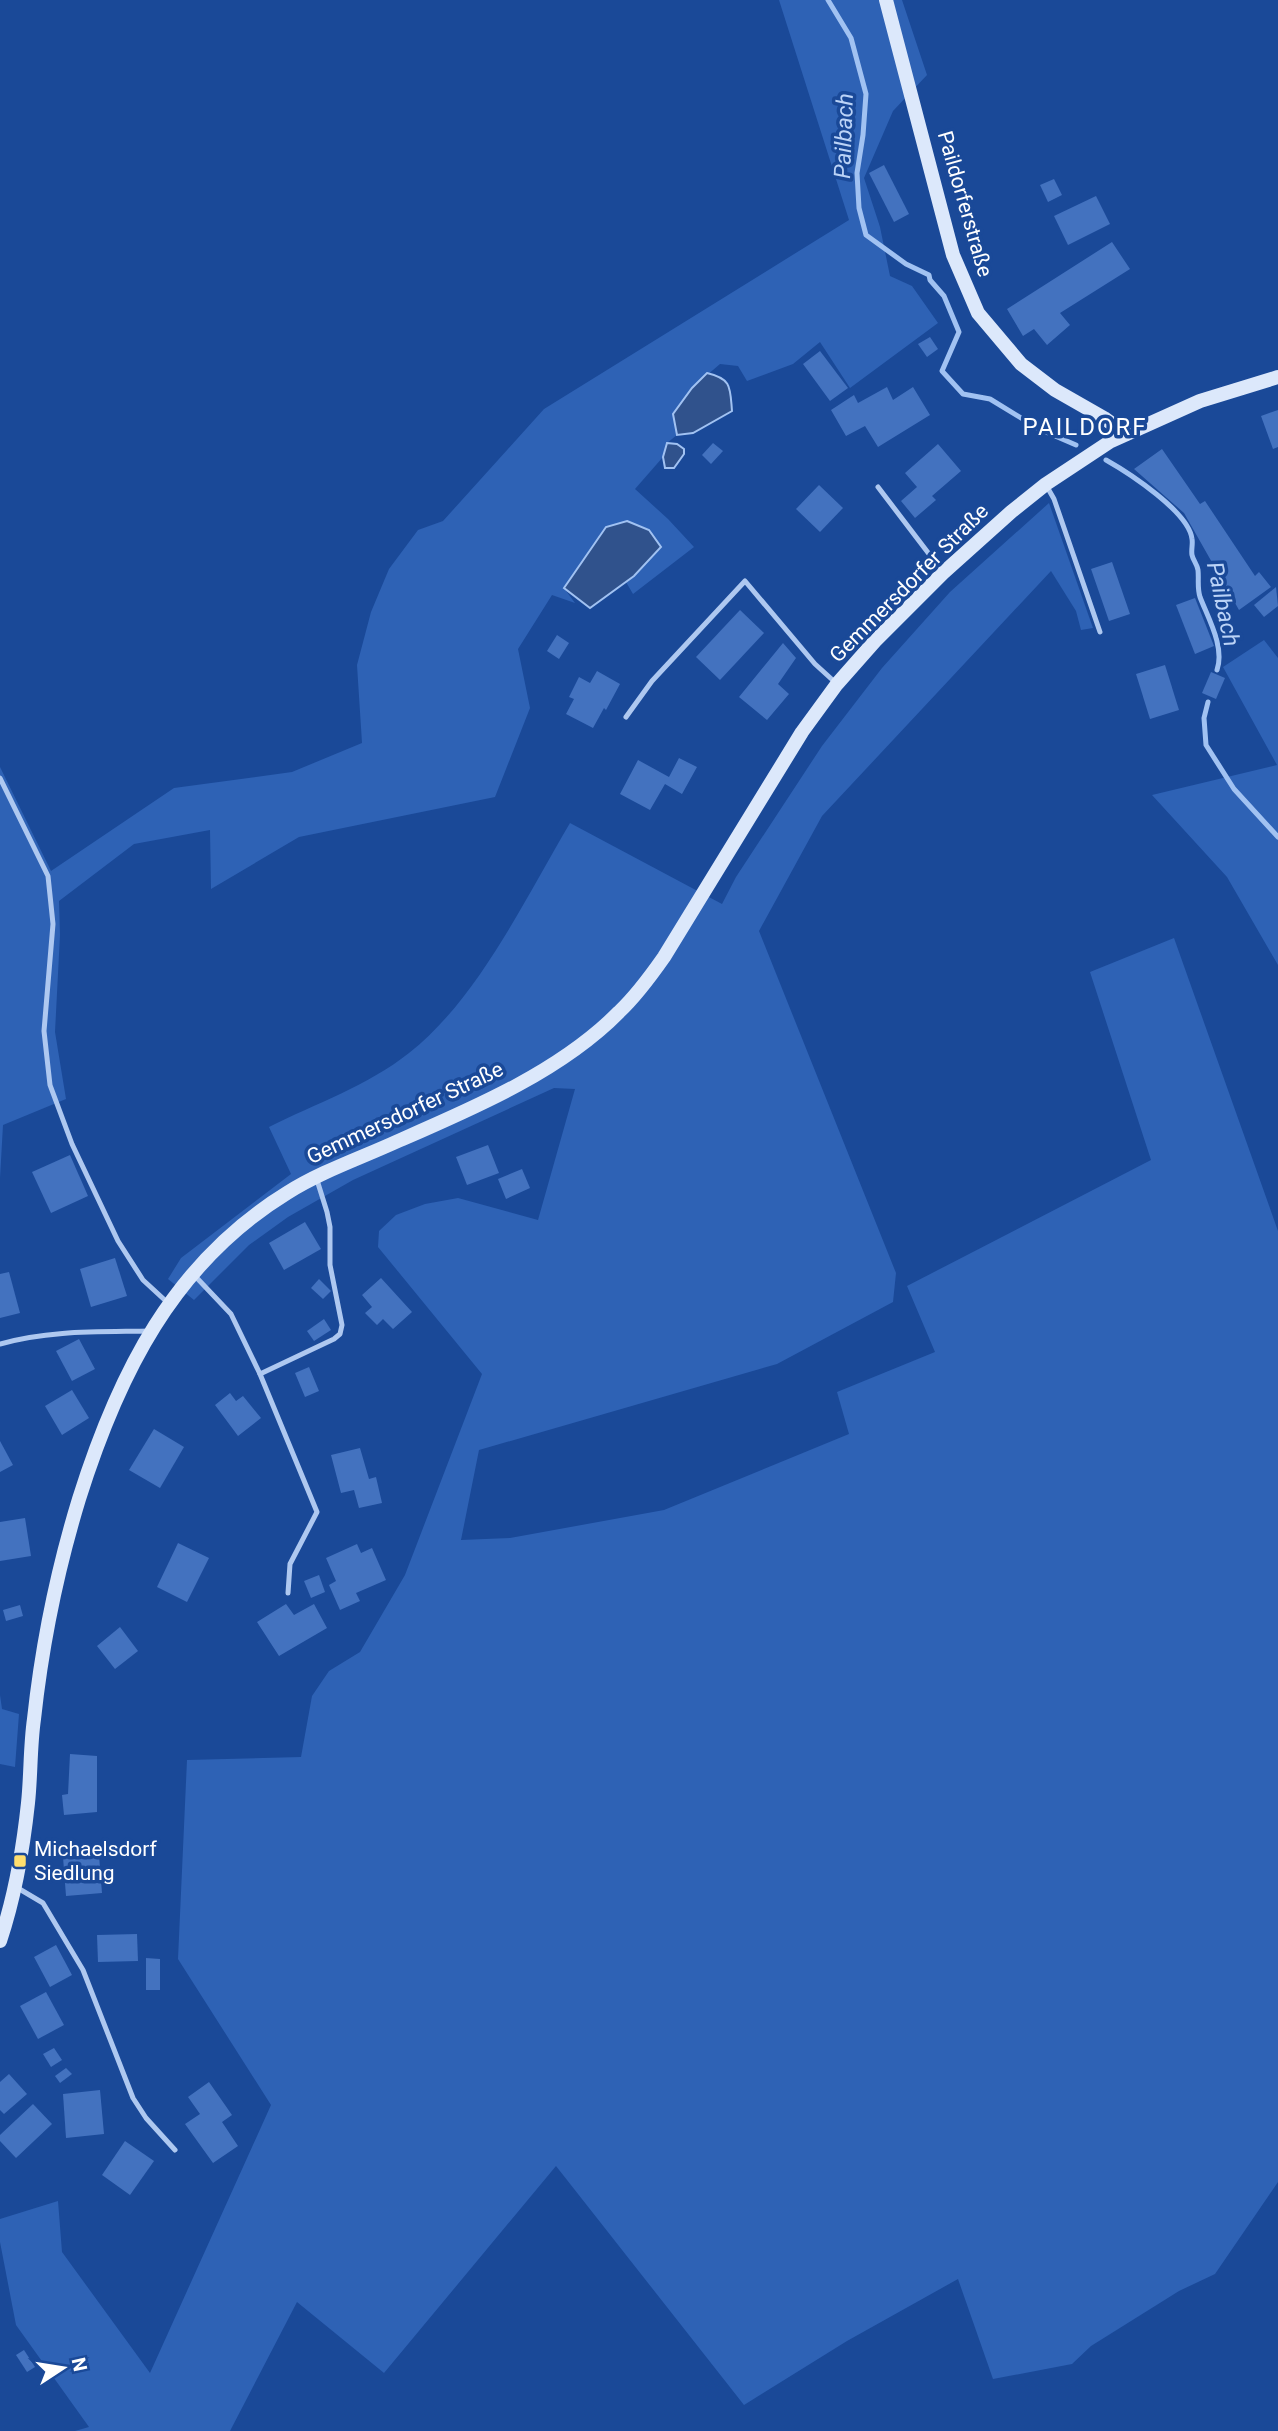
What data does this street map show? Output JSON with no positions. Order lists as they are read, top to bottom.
{
  "streets": {
    "main road": ["Paildorferstraße", "Gemmersdorfer Straße"]
  },
  "crossings": [
    ["Paildorferstraße", "Gemmersdorfer Straße"]
  ],
  "districts": ["PAILDORF"],
  "water": ["Pailbach"],
  "places": {
    "transit": ["Michaelsdorf Siedlung"]
  },
  "north": "right"
}
